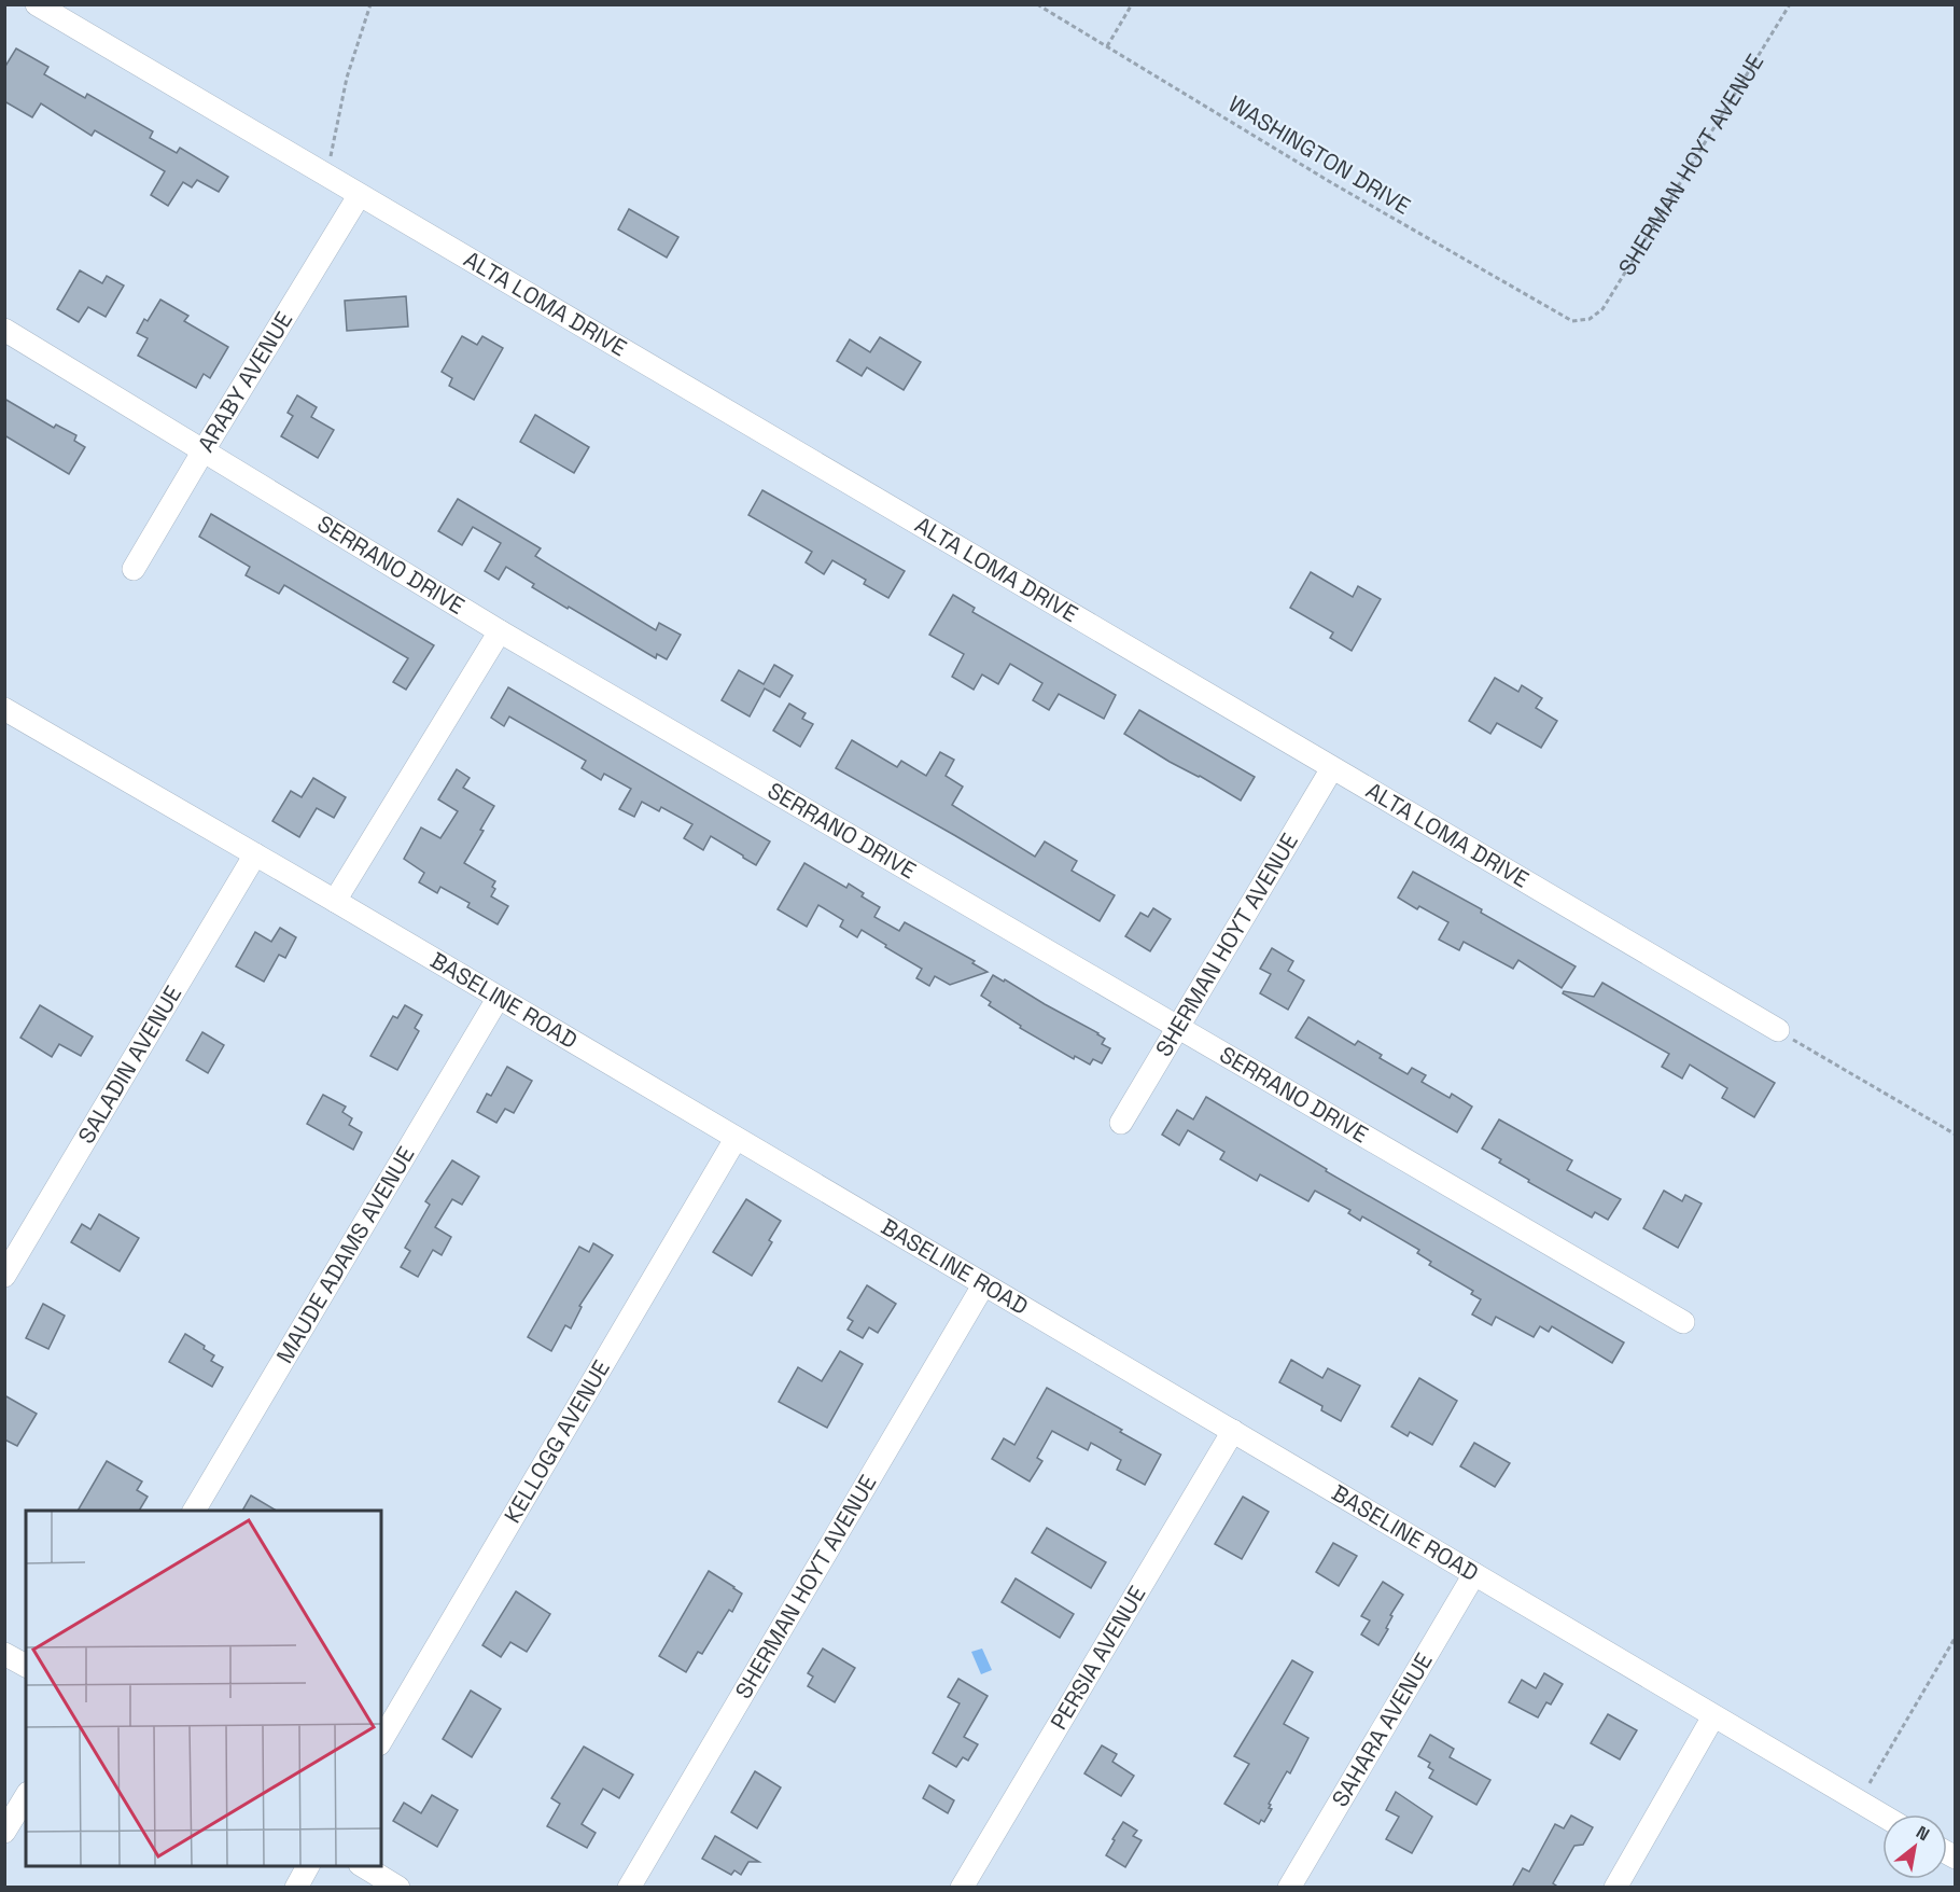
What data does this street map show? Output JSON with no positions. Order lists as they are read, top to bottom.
{
  "streets": {
    "street": [
      "SHERMAN HOYT AVENUE",
      "ALTA LOMA DRIVE",
      "ARABY AVENUE",
      "SERRANO DRIVE",
      "BASELINE ROAD",
      "SALADIN AVENUE",
      "MAUDE ADAMS AVENUE",
      "KELLOGG AVENUE",
      "PERSIA AVENUE",
      "SAHARA AVENUE"
    ],
    "path": ["WASHINGTON DRIVE"]
  },
  "crossings": [
    ["WASHINGTON DRIVE", "SHERMAN HOYT AVENUE"],
    ["SHERMAN HOYT AVENUE", "ALTA LOMA DRIVE"],
    ["SHERMAN HOYT AVENUE", "SERRANO DRIVE"],
    ["SHERMAN HOYT AVENUE", "BASELINE ROAD"],
    ["ALTA LOMA DRIVE", "ARABY AVENUE"],
    ["ARABY AVENUE", "SERRANO DRIVE"],
    ["BASELINE ROAD", "SALADIN AVENUE"],
    ["BASELINE ROAD", "MAUDE ADAMS AVENUE"],
    ["BASELINE ROAD", "KELLOGG AVENUE"],
    ["BASELINE ROAD", "PERSIA AVENUE"],
    ["BASELINE ROAD", "SAHARA AVENUE"]
  ],
  "north": "top right"
}
